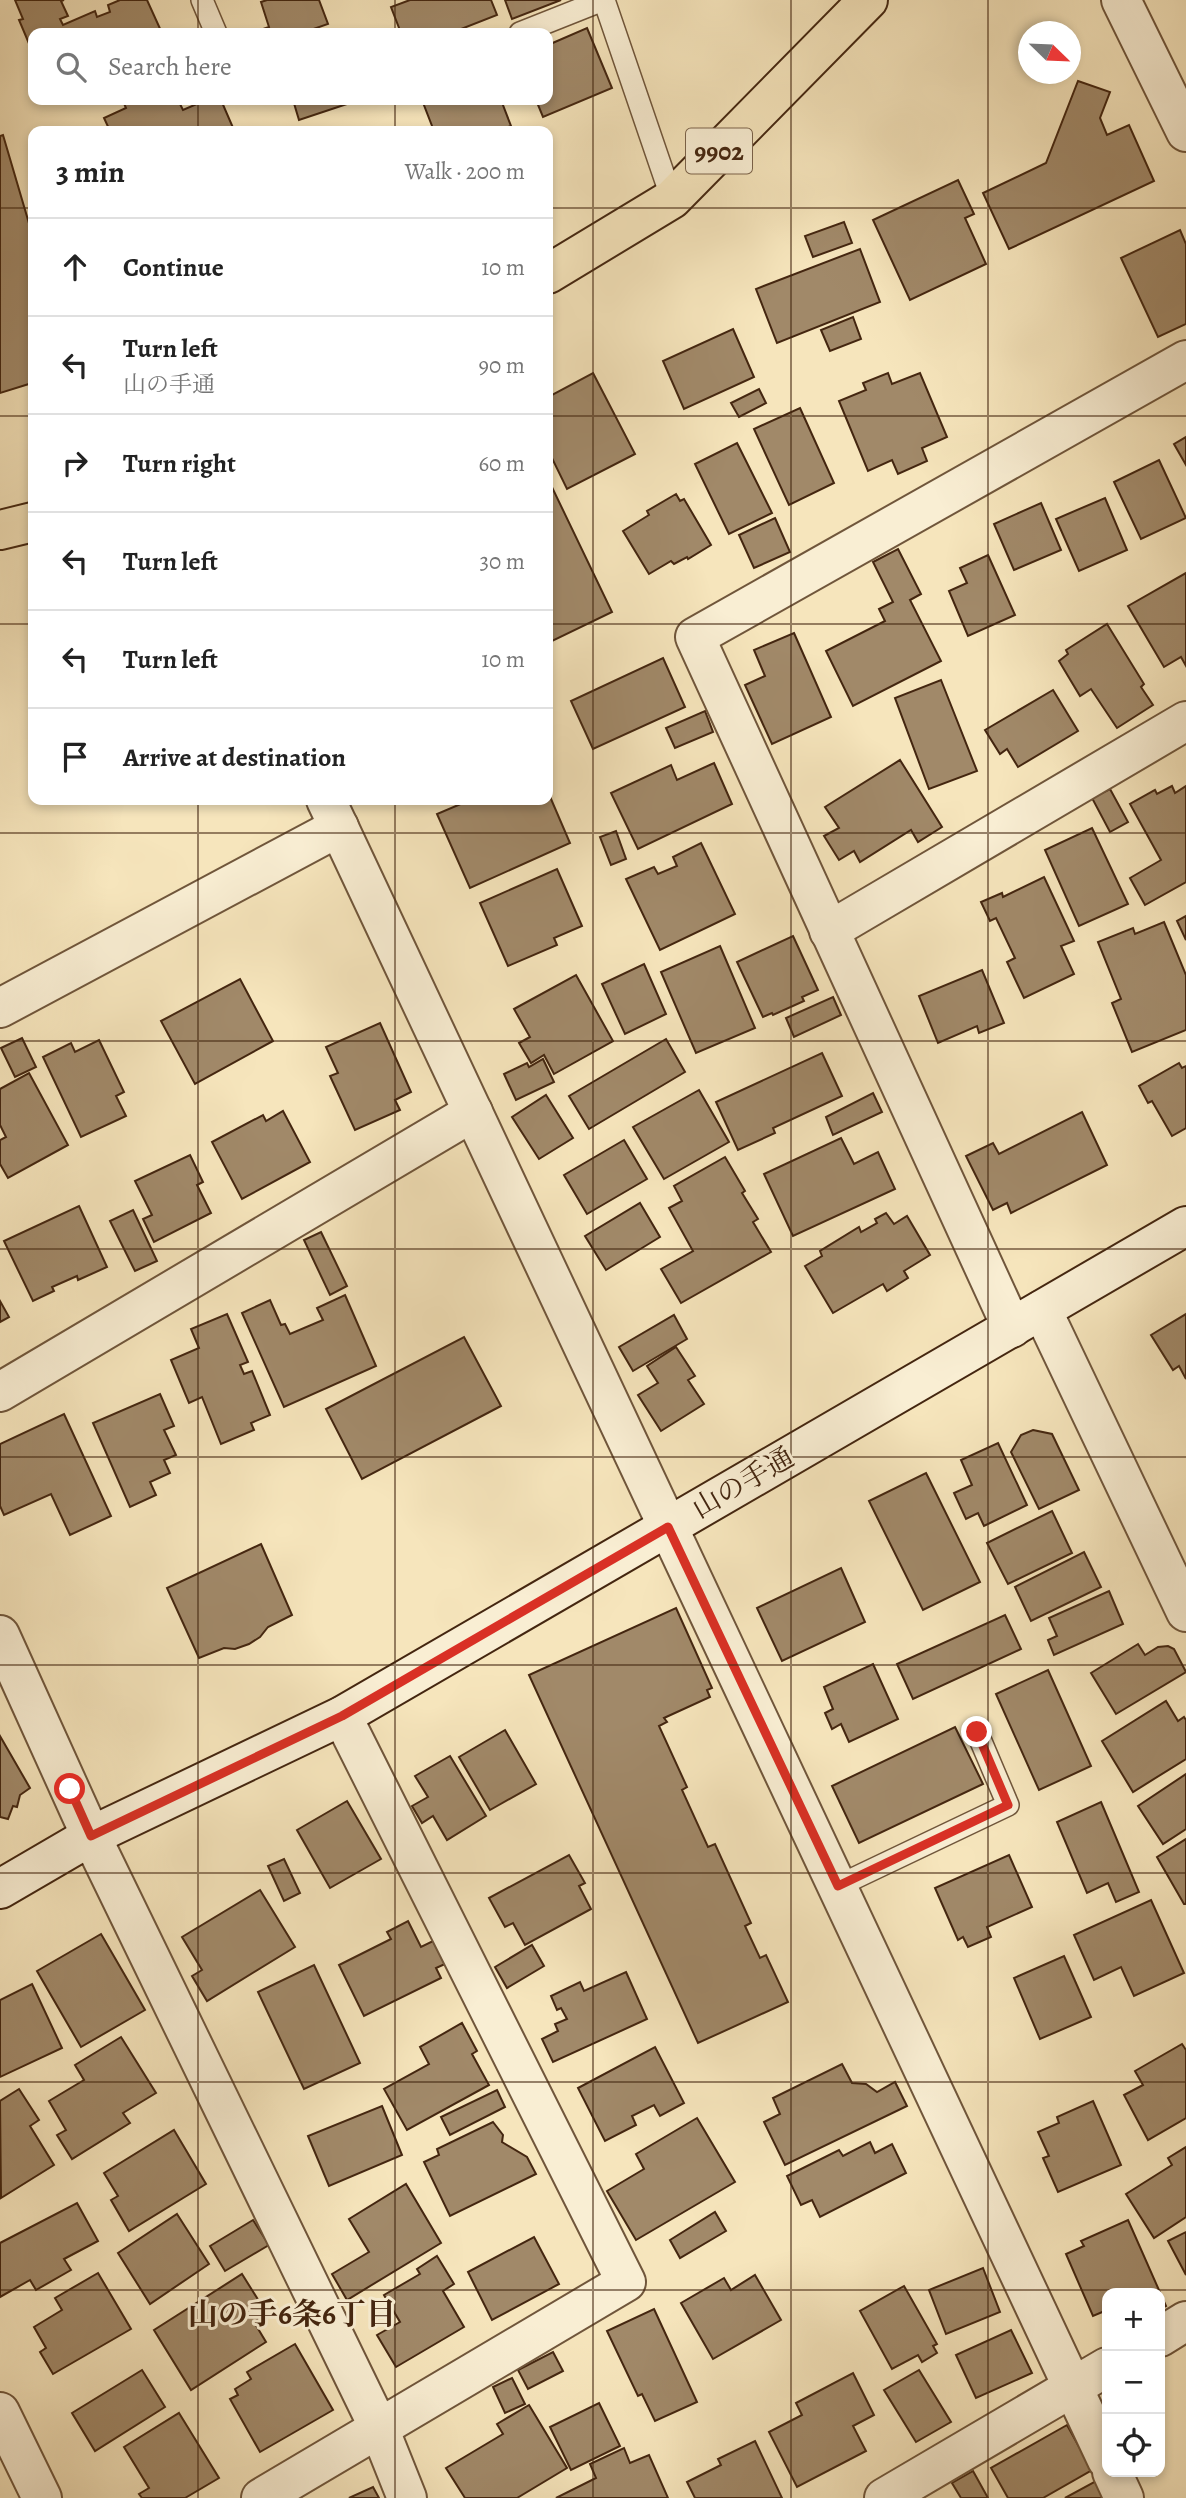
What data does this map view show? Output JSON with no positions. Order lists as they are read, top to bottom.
{
  "streets": {
    "main road": ["9902"],
    "street": ["山の手通"]
  },
  "districts": ["山の手6条6丁目"],
  "north": "bottom right",
  "page": {
    "search": "Search here",
    "heading": ["3 min", "Walk · 200 m"],
    "list": [
      ["Continue", "10 m"],
      ["Turn left", "山の手通", "90 m"],
      ["Turn right", "60 m"],
      ["Turn left", "30 m"],
      ["Turn left", "10 m"],
      "Arrive at destination"
    ],
    "map_buttons": ["+", "−"]
  }
}
